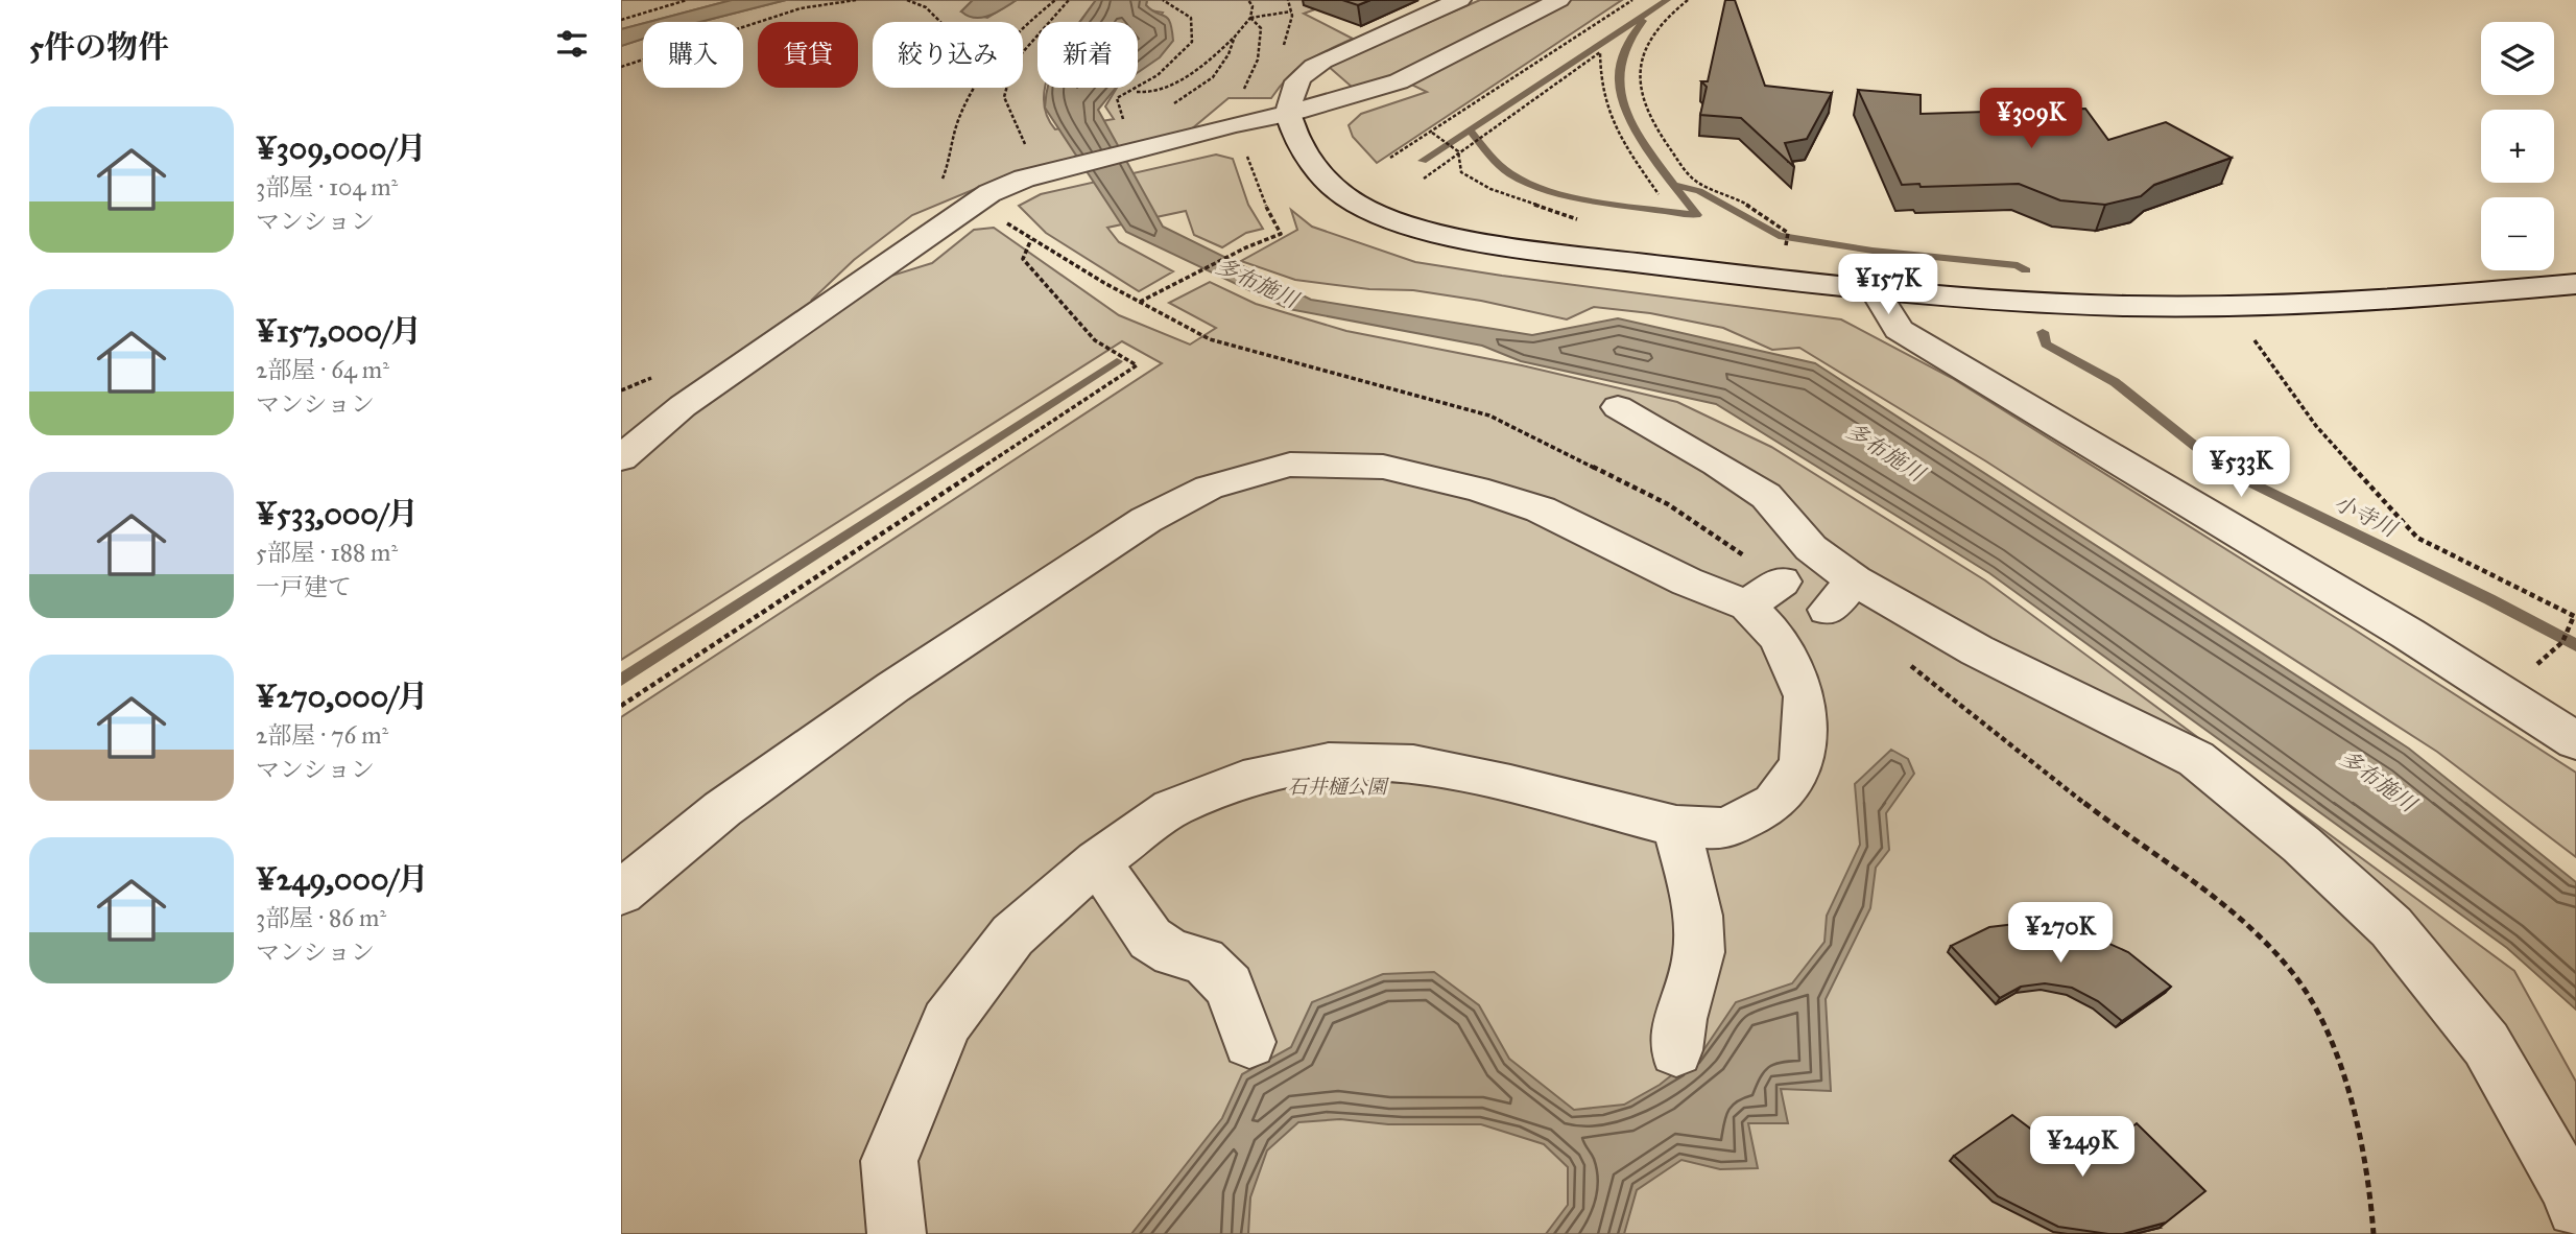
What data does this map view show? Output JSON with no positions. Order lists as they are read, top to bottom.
{
  "water": ["多布施川", "小寺川"],
  "parks": ["石井樋公園"],
  "page": {
    "heading": "5件の物件",
    "map_buttons": ["+", "−"],
    "chip": [
      "購入",
      "賃貸",
      "絞り込み",
      "新着"
    ],
    "list": [
      {
        "name": "¥309,000/月",
        "note": "3部屋 · 104 m² · マンション"
      },
      {
        "name": "¥157,000/月",
        "note": "2部屋 · 64 m² · マンション"
      },
      {
        "name": "¥533,000/月",
        "note": "5部屋 · 188 m² · 一戸建て"
      },
      {
        "name": "¥270,000/月",
        "note": "2部屋 · 76 m² · マンション"
      },
      {
        "name": "¥249,000/月",
        "note": "3部屋 · 86 m² · マンション"
      }
    ],
    "price": [
      "¥309K",
      "¥157K",
      "¥533K",
      "¥270K",
      "¥249K"
    ]
  }
}
